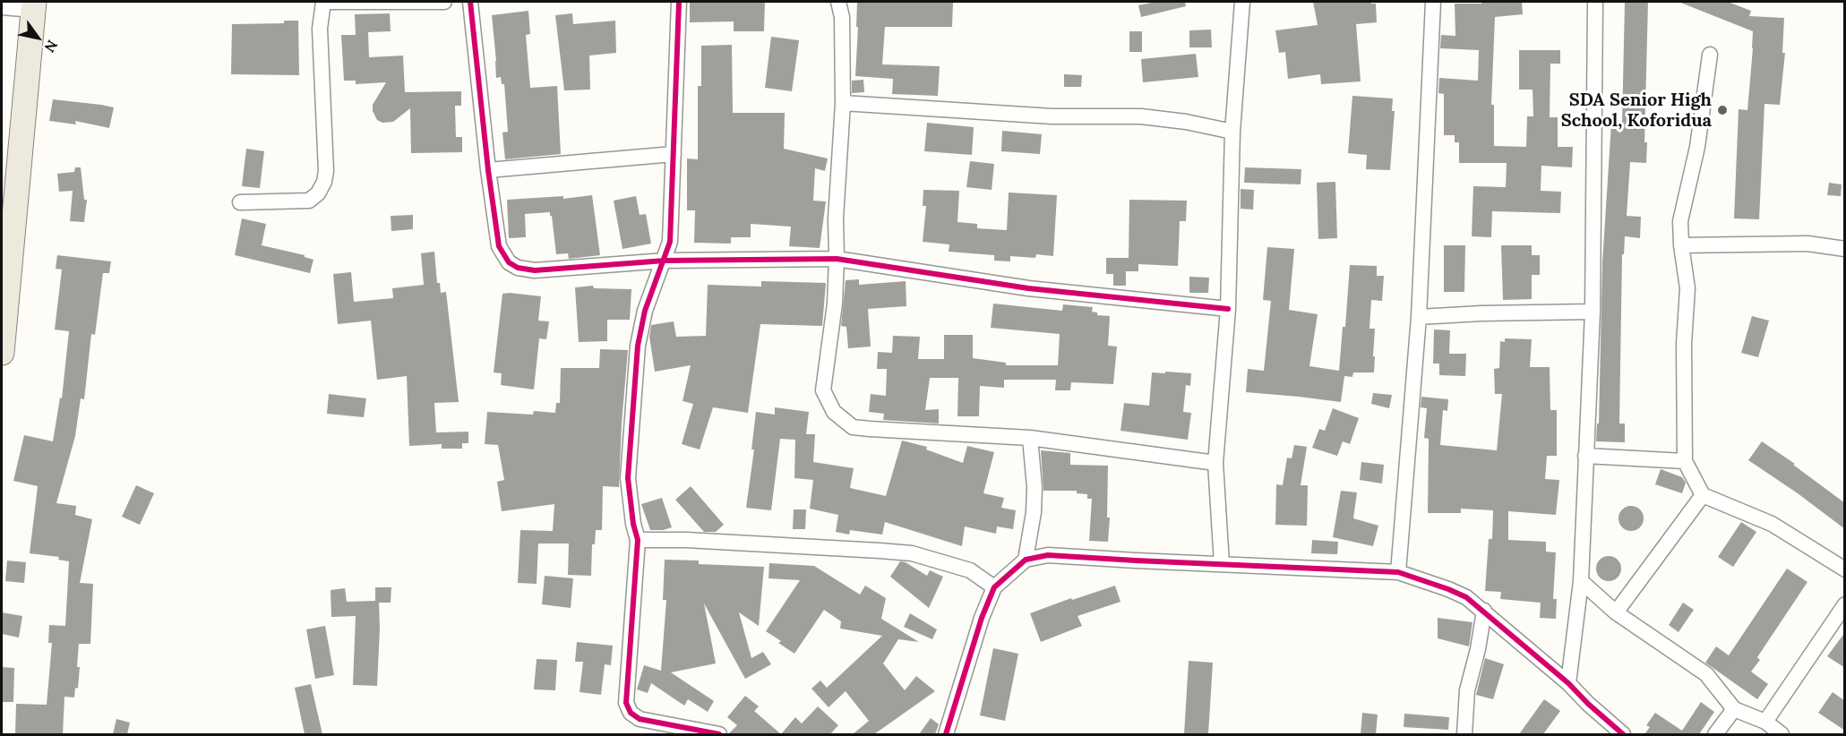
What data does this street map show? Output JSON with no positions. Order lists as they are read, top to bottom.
{
  "places": ["SDA Senior High School, Koforidua"],
  "north": "bottom right"
}
